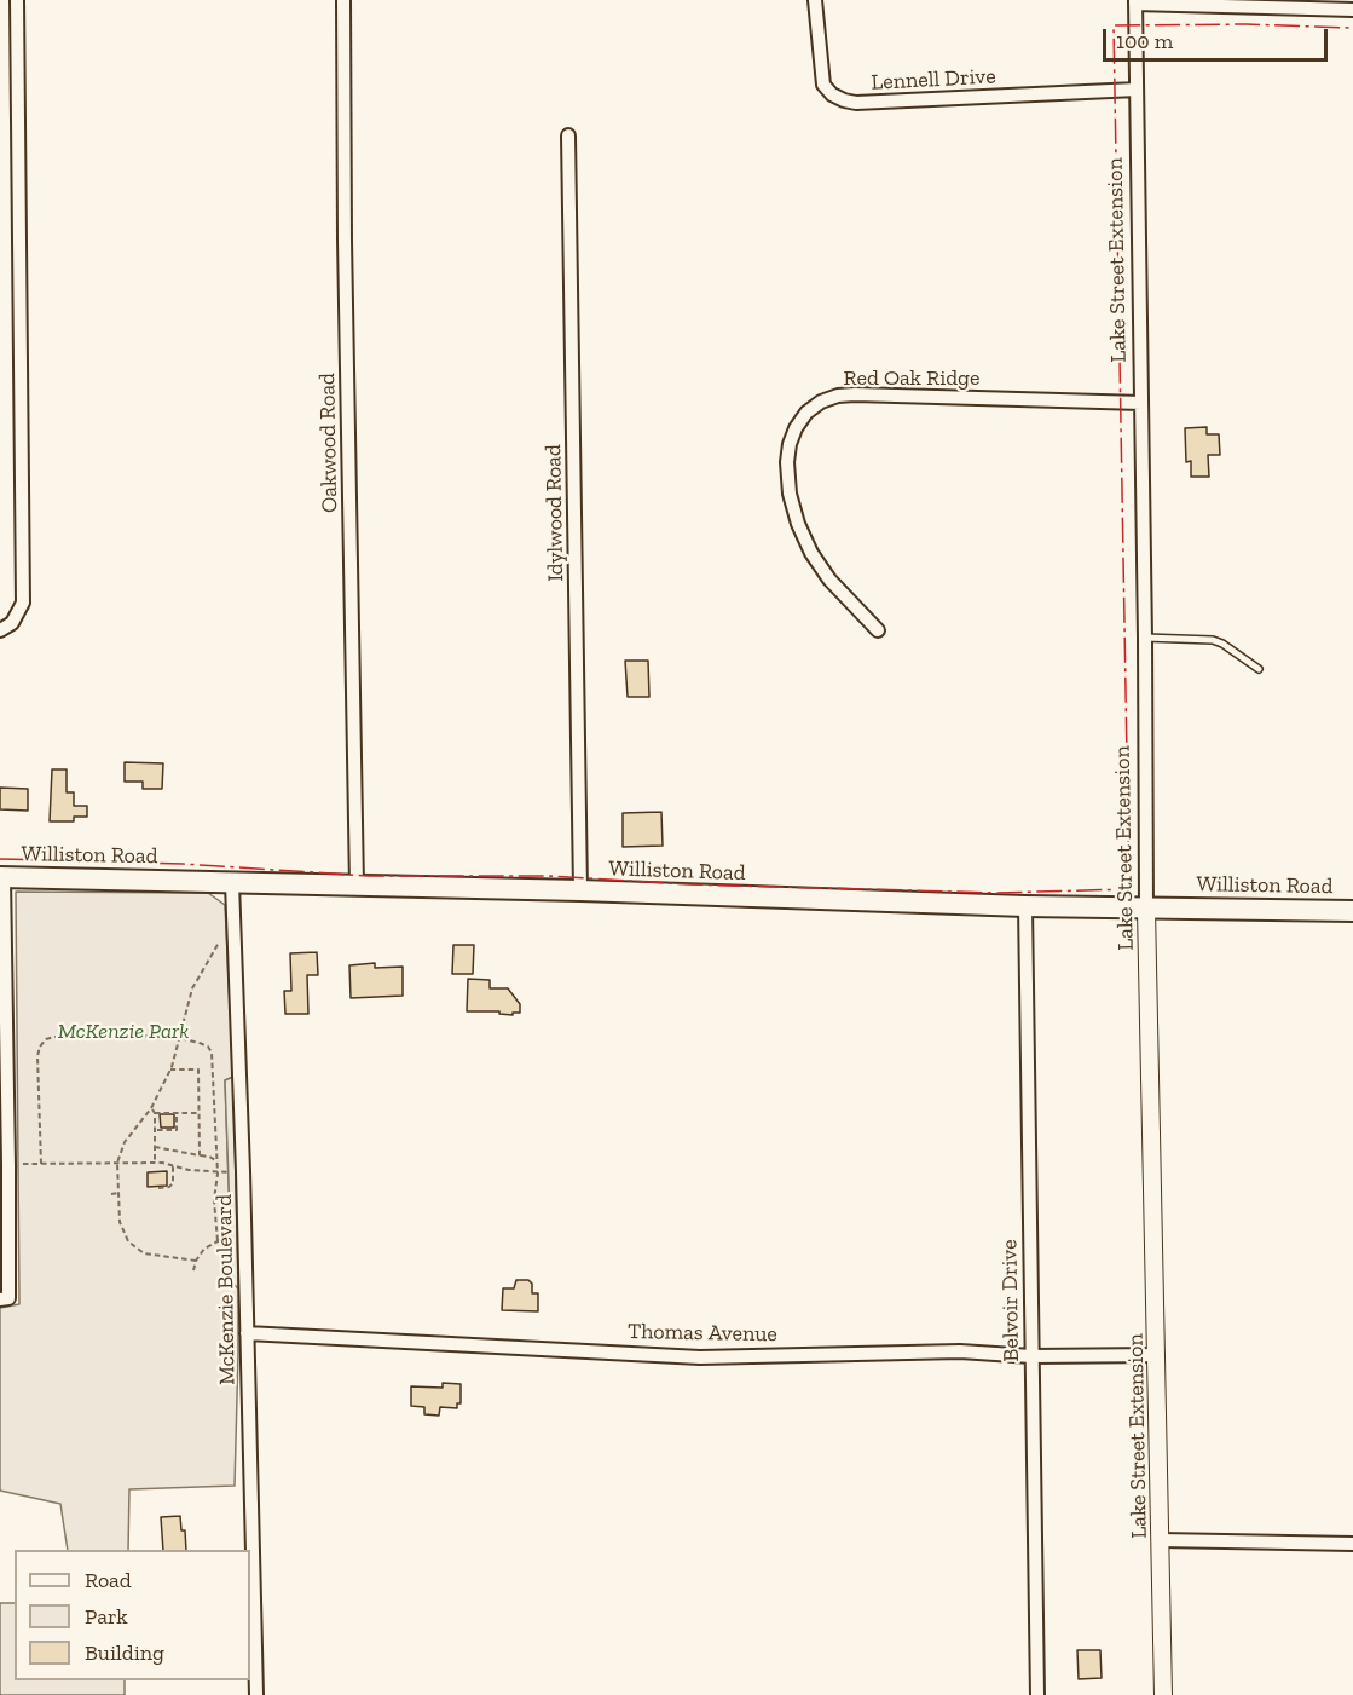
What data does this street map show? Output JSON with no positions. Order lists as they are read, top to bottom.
{
  "streets": {
    "main road": ["Williston Road"],
    "street": [
      "Lennell Drive",
      "Lake Street Extension",
      "Red Oak Ridge",
      "Oakwood Road",
      "Idylwood Road",
      "McKenzie Boulevard",
      "Belvoir Drive",
      "Thomas Avenue"
    ]
  },
  "crossings": [
    ["Lennell Drive", "Lake Street Extension"],
    ["Lake Street Extension", "Red Oak Ridge"],
    ["Lake Street Extension", "Williston Road"],
    ["Lake Street Extension", "Thomas Avenue"],
    ["Oakwood Road", "Williston Road"],
    ["Idylwood Road", "Williston Road"],
    ["Williston Road", "McKenzie Boulevard"],
    ["Williston Road", "Belvoir Drive"],
    ["McKenzie Boulevard", "Thomas Avenue"],
    ["Belvoir Drive", "Thomas Avenue"]
  ],
  "parks": ["McKenzie Park"],
  "legend": ["Road", "Park", "Building"],
  "scale_bar": "100 m"
}
